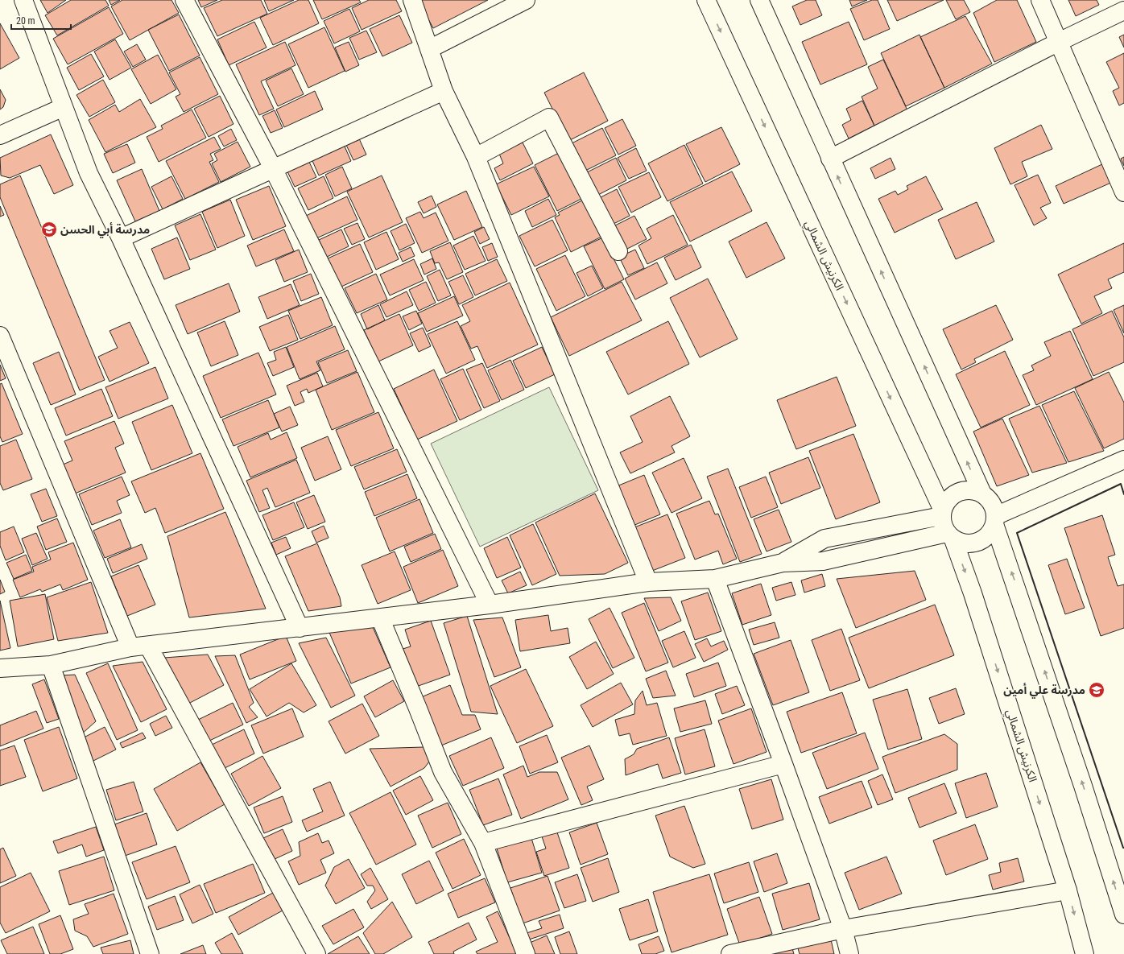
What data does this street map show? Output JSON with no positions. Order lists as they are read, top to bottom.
{
  "streets": {
    "street": ["الكرنيش الشمالي"]
  },
  "places": {
    "school or university": ["مدرسة أبي الحسن", "مدرسة علي أمين"]
  },
  "scale_bar": "20 m"
}
